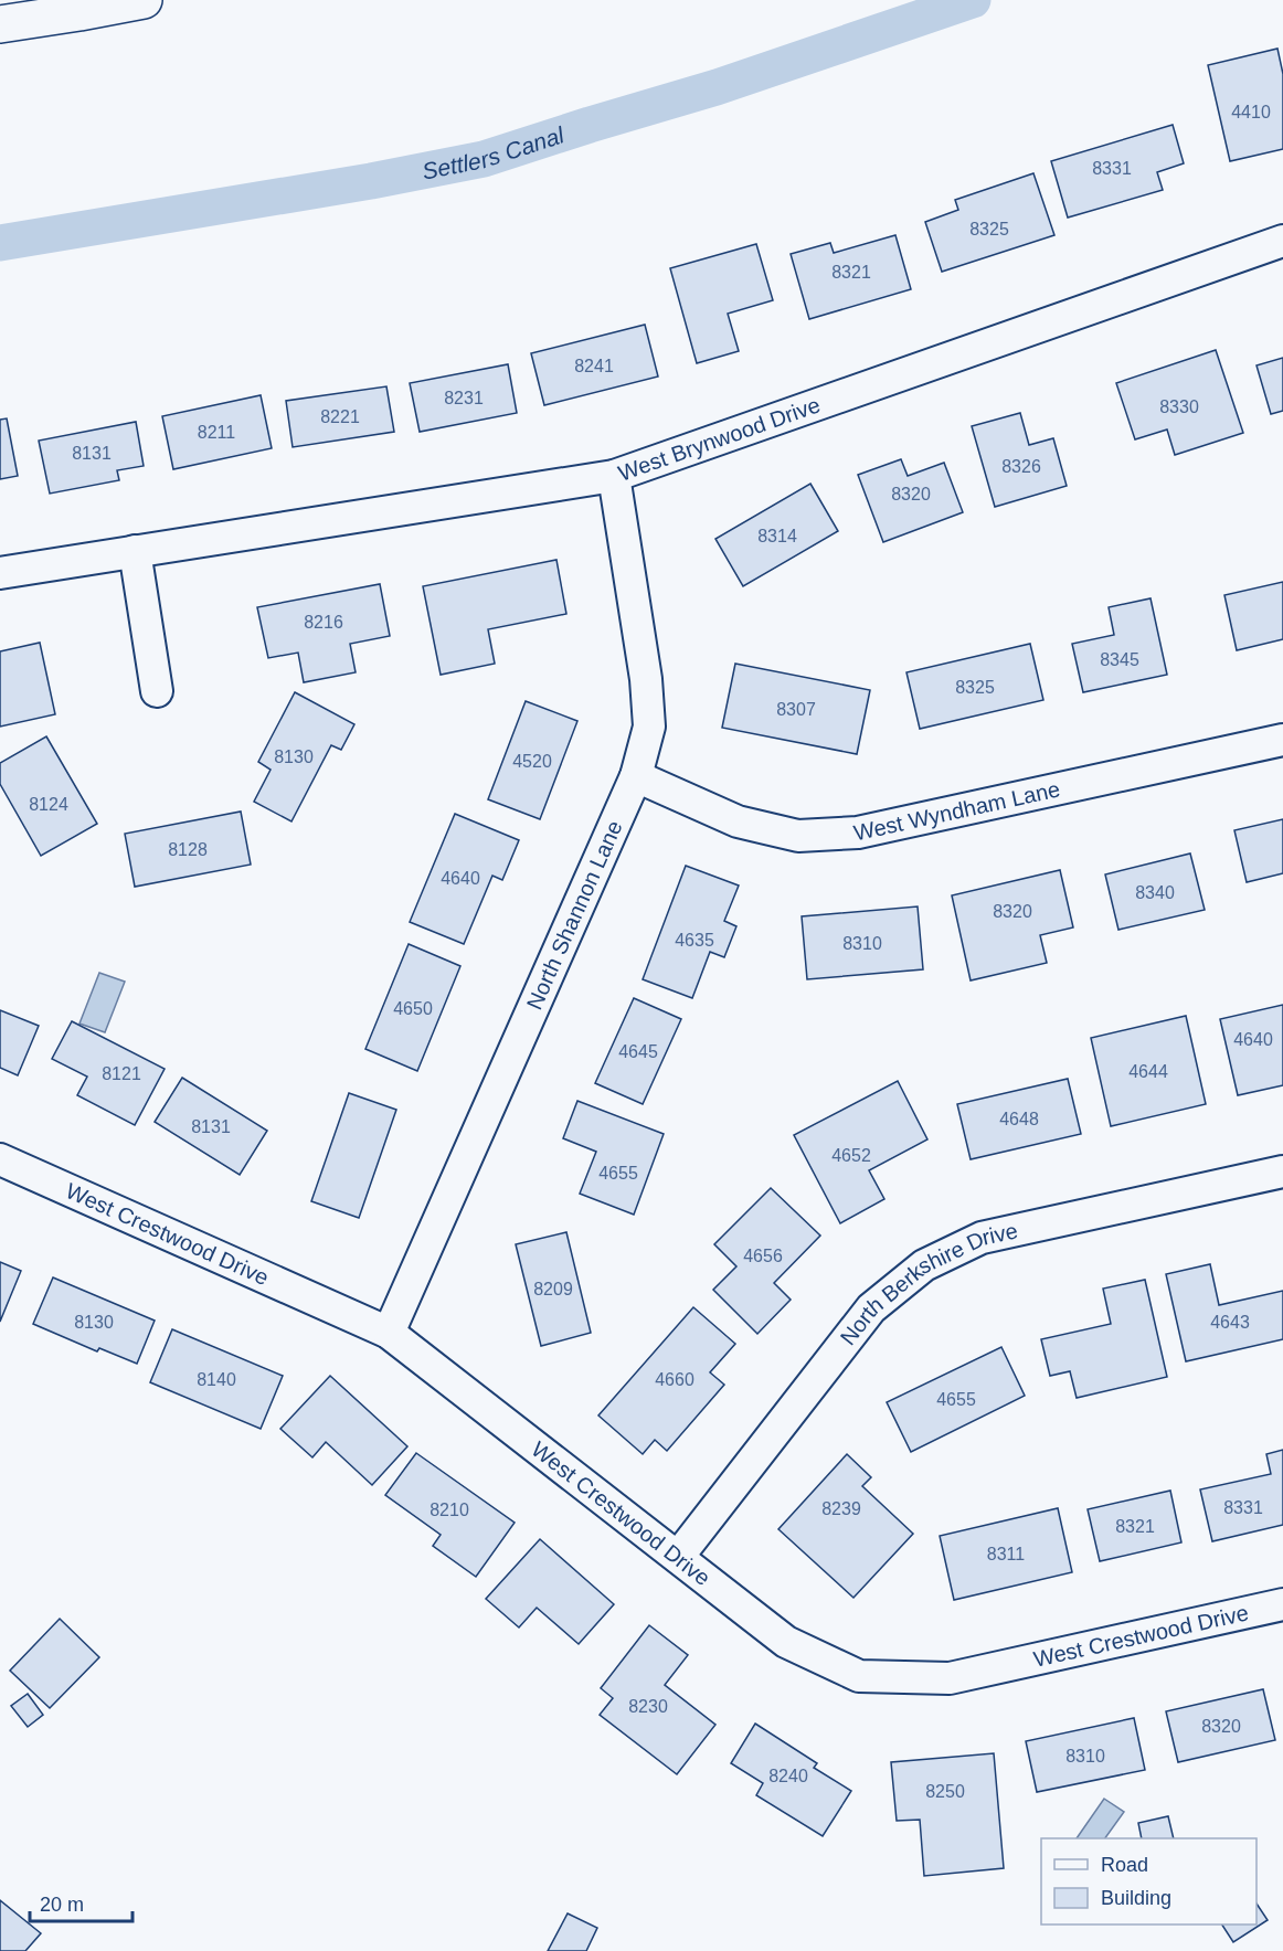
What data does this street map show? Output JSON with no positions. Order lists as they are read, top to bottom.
{
  "streets": {
    "street": [
      "West Brynwood Drive",
      "West Wyndham Lane",
      "North Shannon Lane",
      "West Crestwood Drive",
      "North Berkshire Drive"
    ]
  },
  "crossings": [
    ["West Brynwood Drive", "North Shannon Lane"],
    ["West Wyndham Lane", "North Shannon Lane"],
    ["North Shannon Lane", "West Crestwood Drive"],
    ["West Crestwood Drive", "North Berkshire Drive"]
  ],
  "water": ["Settlers Canal"],
  "house_numbers": [
    "4410",
    "8331",
    "8325",
    "8321",
    "8241",
    "8231",
    "8330",
    "8221",
    "8211",
    "8131",
    "8326",
    "8320",
    "8314",
    "8216",
    "8345",
    "8325",
    "8307",
    "8130",
    "4520",
    "8124",
    "8128",
    "4640",
    "8340",
    "8320",
    "4635",
    "8310",
    "4650",
    "4640",
    "4645",
    "4644",
    "8121",
    "4648",
    "8131",
    "4652",
    "4655",
    "4656",
    "8209",
    "8130",
    "4643",
    "8140",
    "4660",
    "4655",
    "8331",
    "8239",
    "8210",
    "8321",
    "8311",
    "8230",
    "8320",
    "8310",
    "8240",
    "8250"
  ],
  "legend": ["Road", "Building"],
  "scale_bar": "20 m"
}
